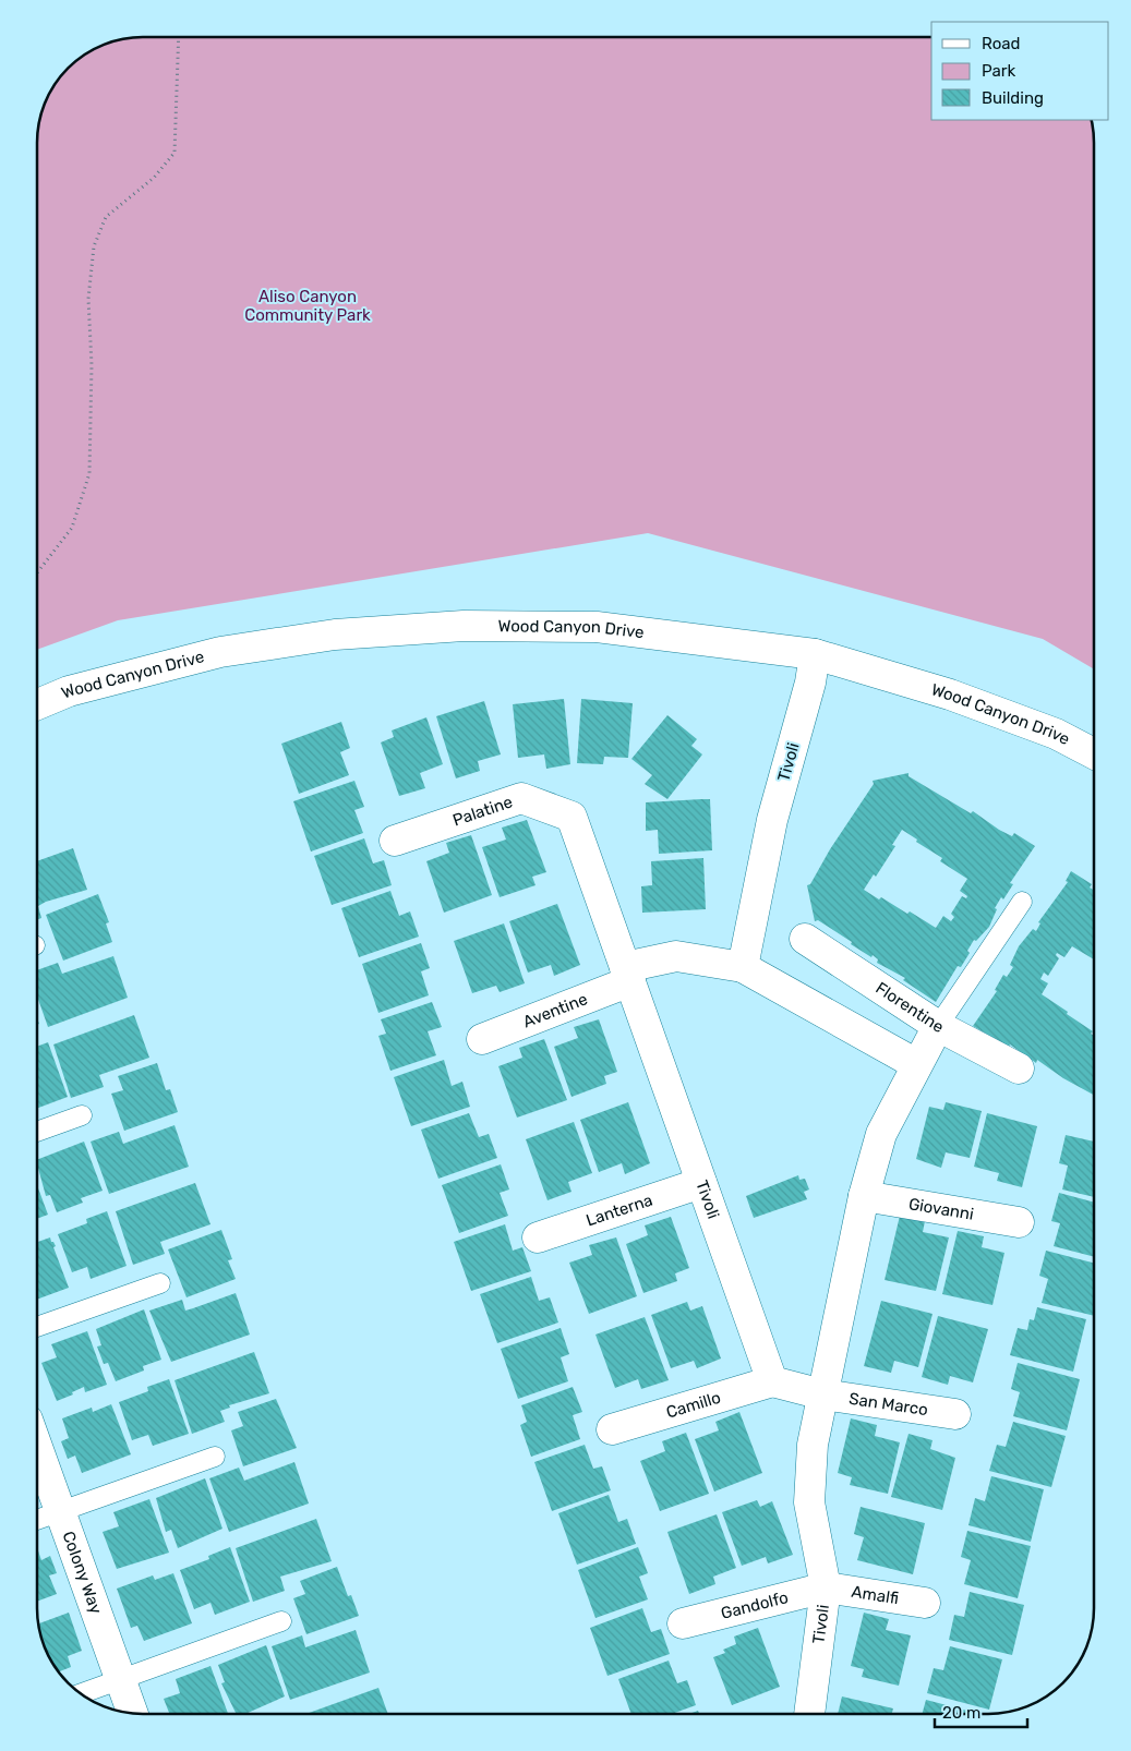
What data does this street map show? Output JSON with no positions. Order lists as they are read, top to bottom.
{
  "streets": {
    "street": [
      "Wood Canyon Drive",
      "Tivoli",
      "Palatine",
      "Florentine",
      "Aventine",
      "Giovanni",
      "Lanterna",
      "San Marco",
      "Camillo",
      "Colony Way",
      "Amalfi",
      "Gandolfo"
    ]
  },
  "crossings": [
    ["Wood Canyon Drive", "Tivoli"],
    ["Tivoli", "Palatine"],
    ["Tivoli", "Florentine"],
    ["Tivoli", "Aventine"],
    ["Tivoli", "Giovanni"],
    ["Tivoli", "Lanterna"],
    ["Tivoli", "San Marco"],
    ["Tivoli", "Camillo"],
    ["Tivoli", "Amalfi"],
    ["Tivoli", "Gandolfo"],
    ["Amalfi", "Gandolfo"]
  ],
  "parks": ["Aliso Canyon Community Park"],
  "legend": ["Road", "Park", "Building"],
  "scale_bar": "20 m"
}
